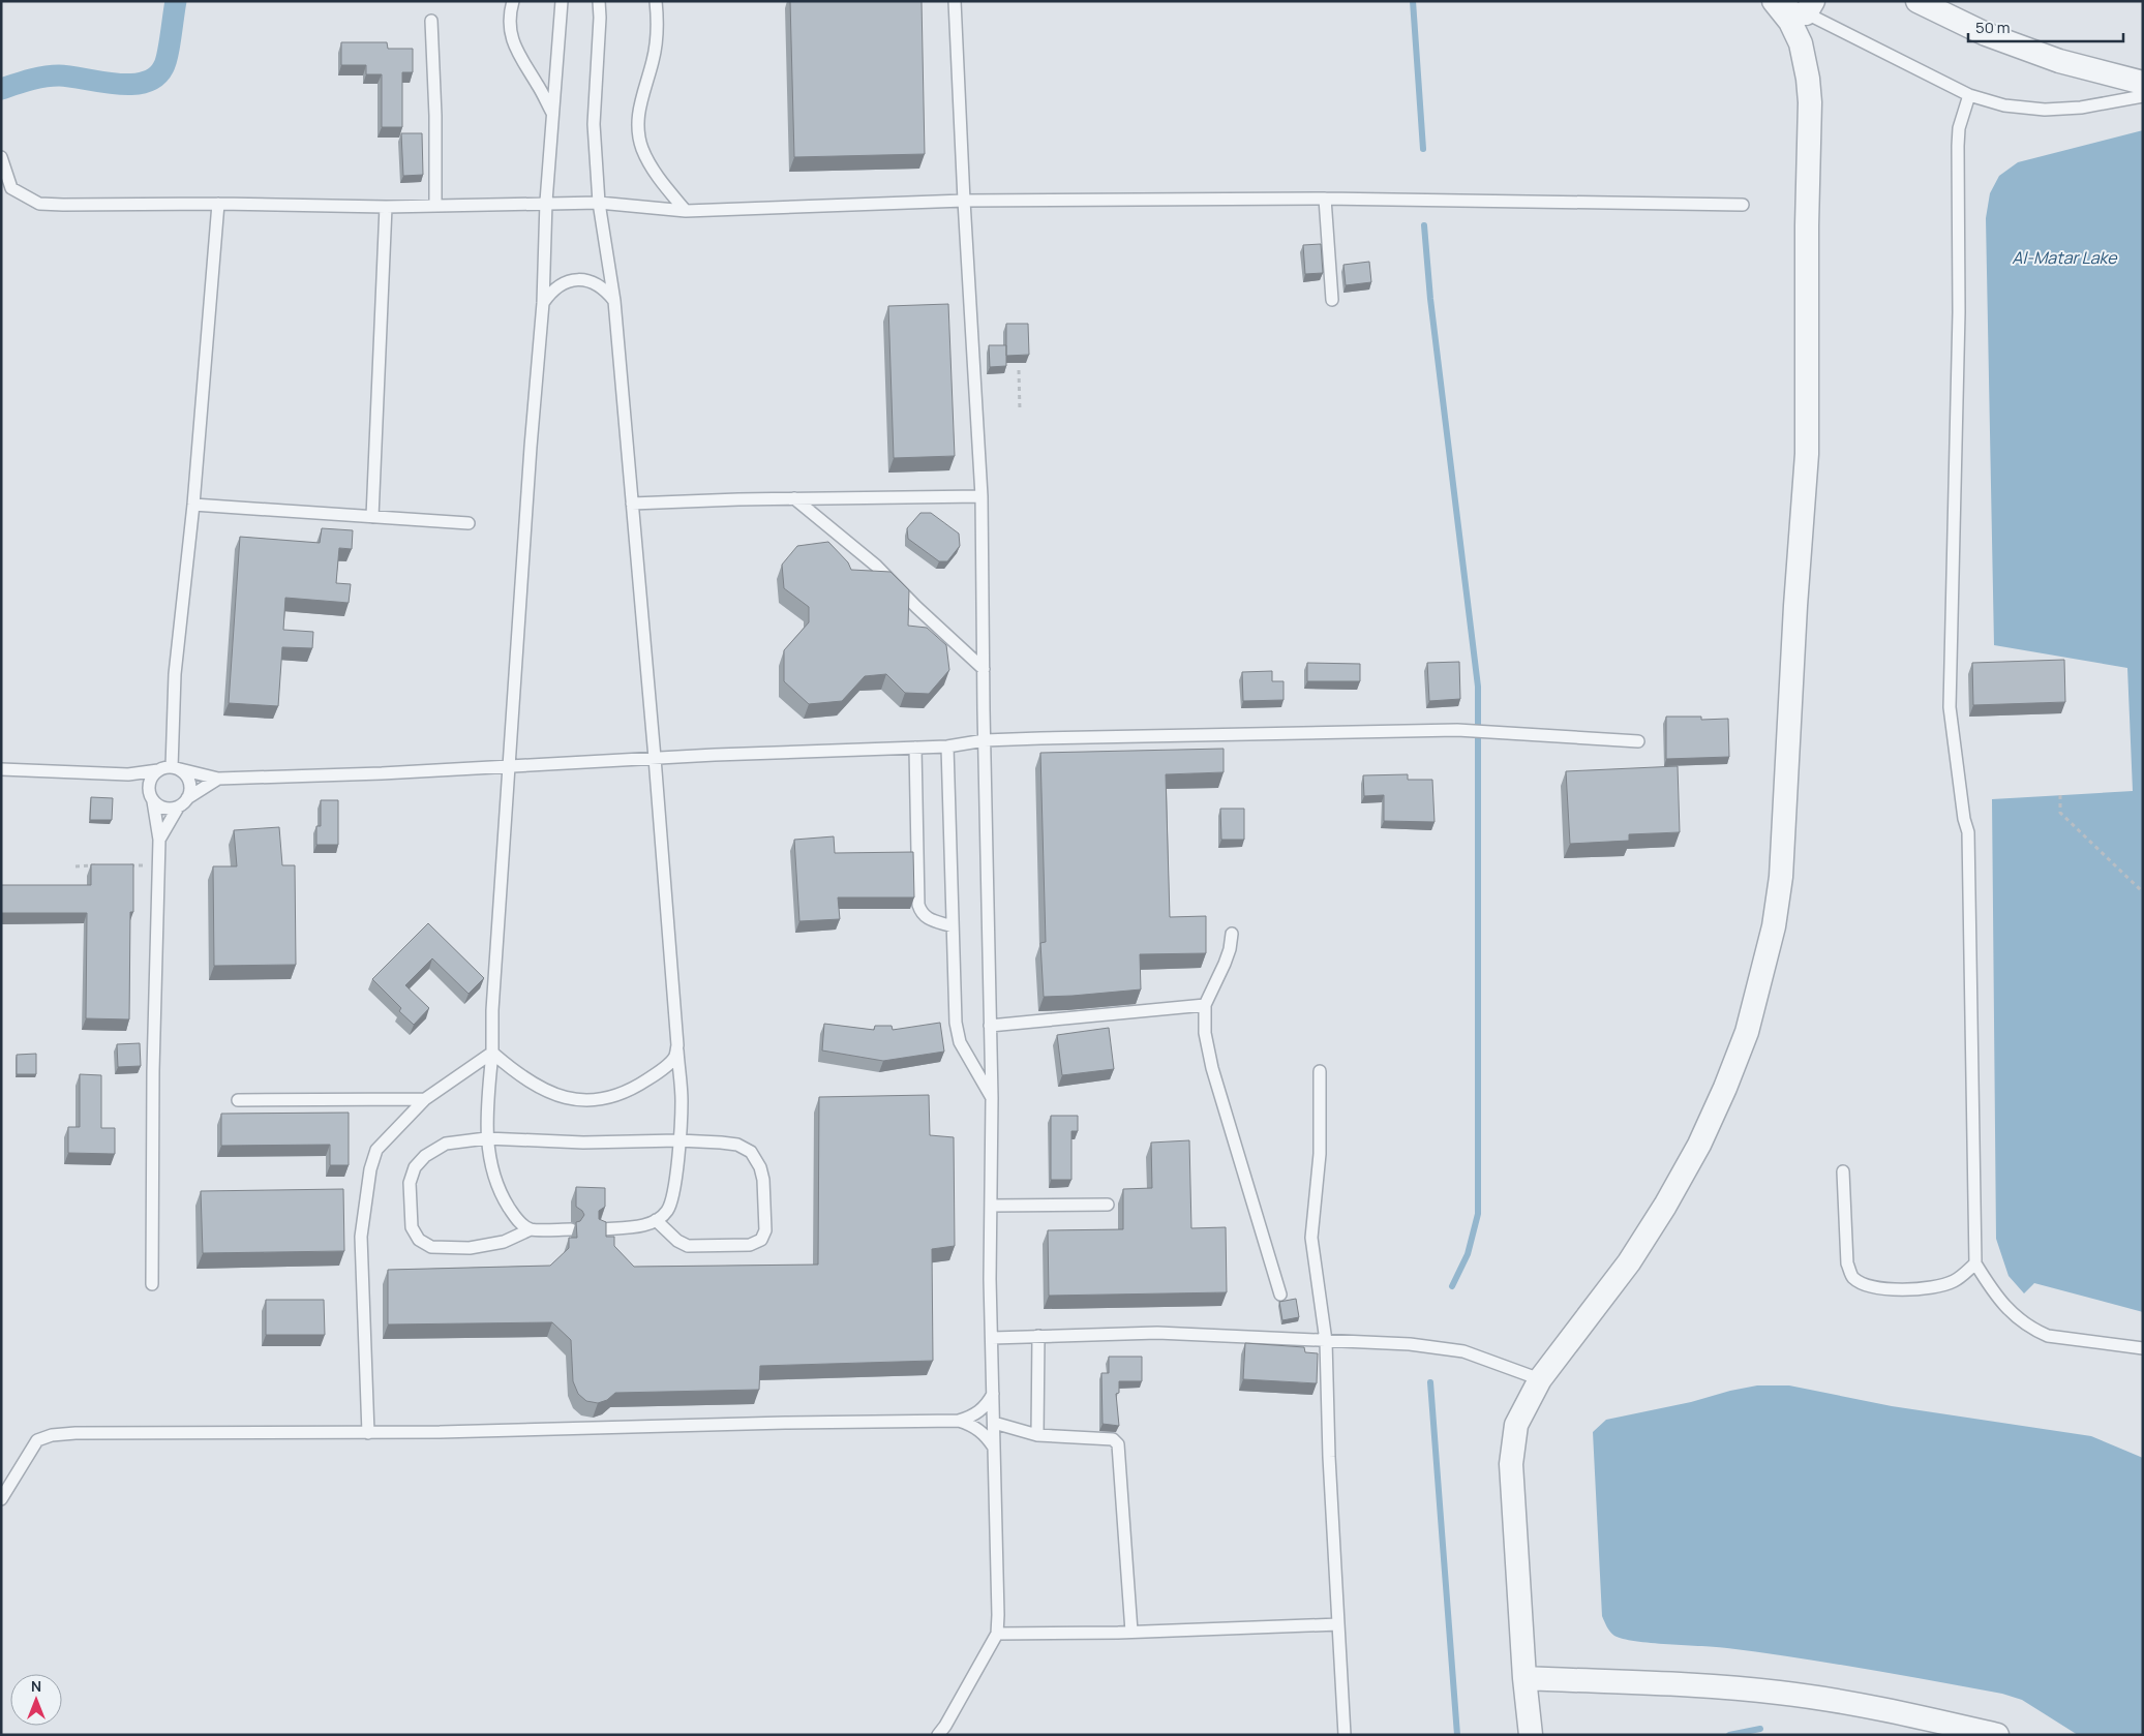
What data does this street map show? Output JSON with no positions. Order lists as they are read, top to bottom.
{
  "water": ["Al-Matar Lake"],
  "scale_bar": "50 m",
  "north": "top"
}
